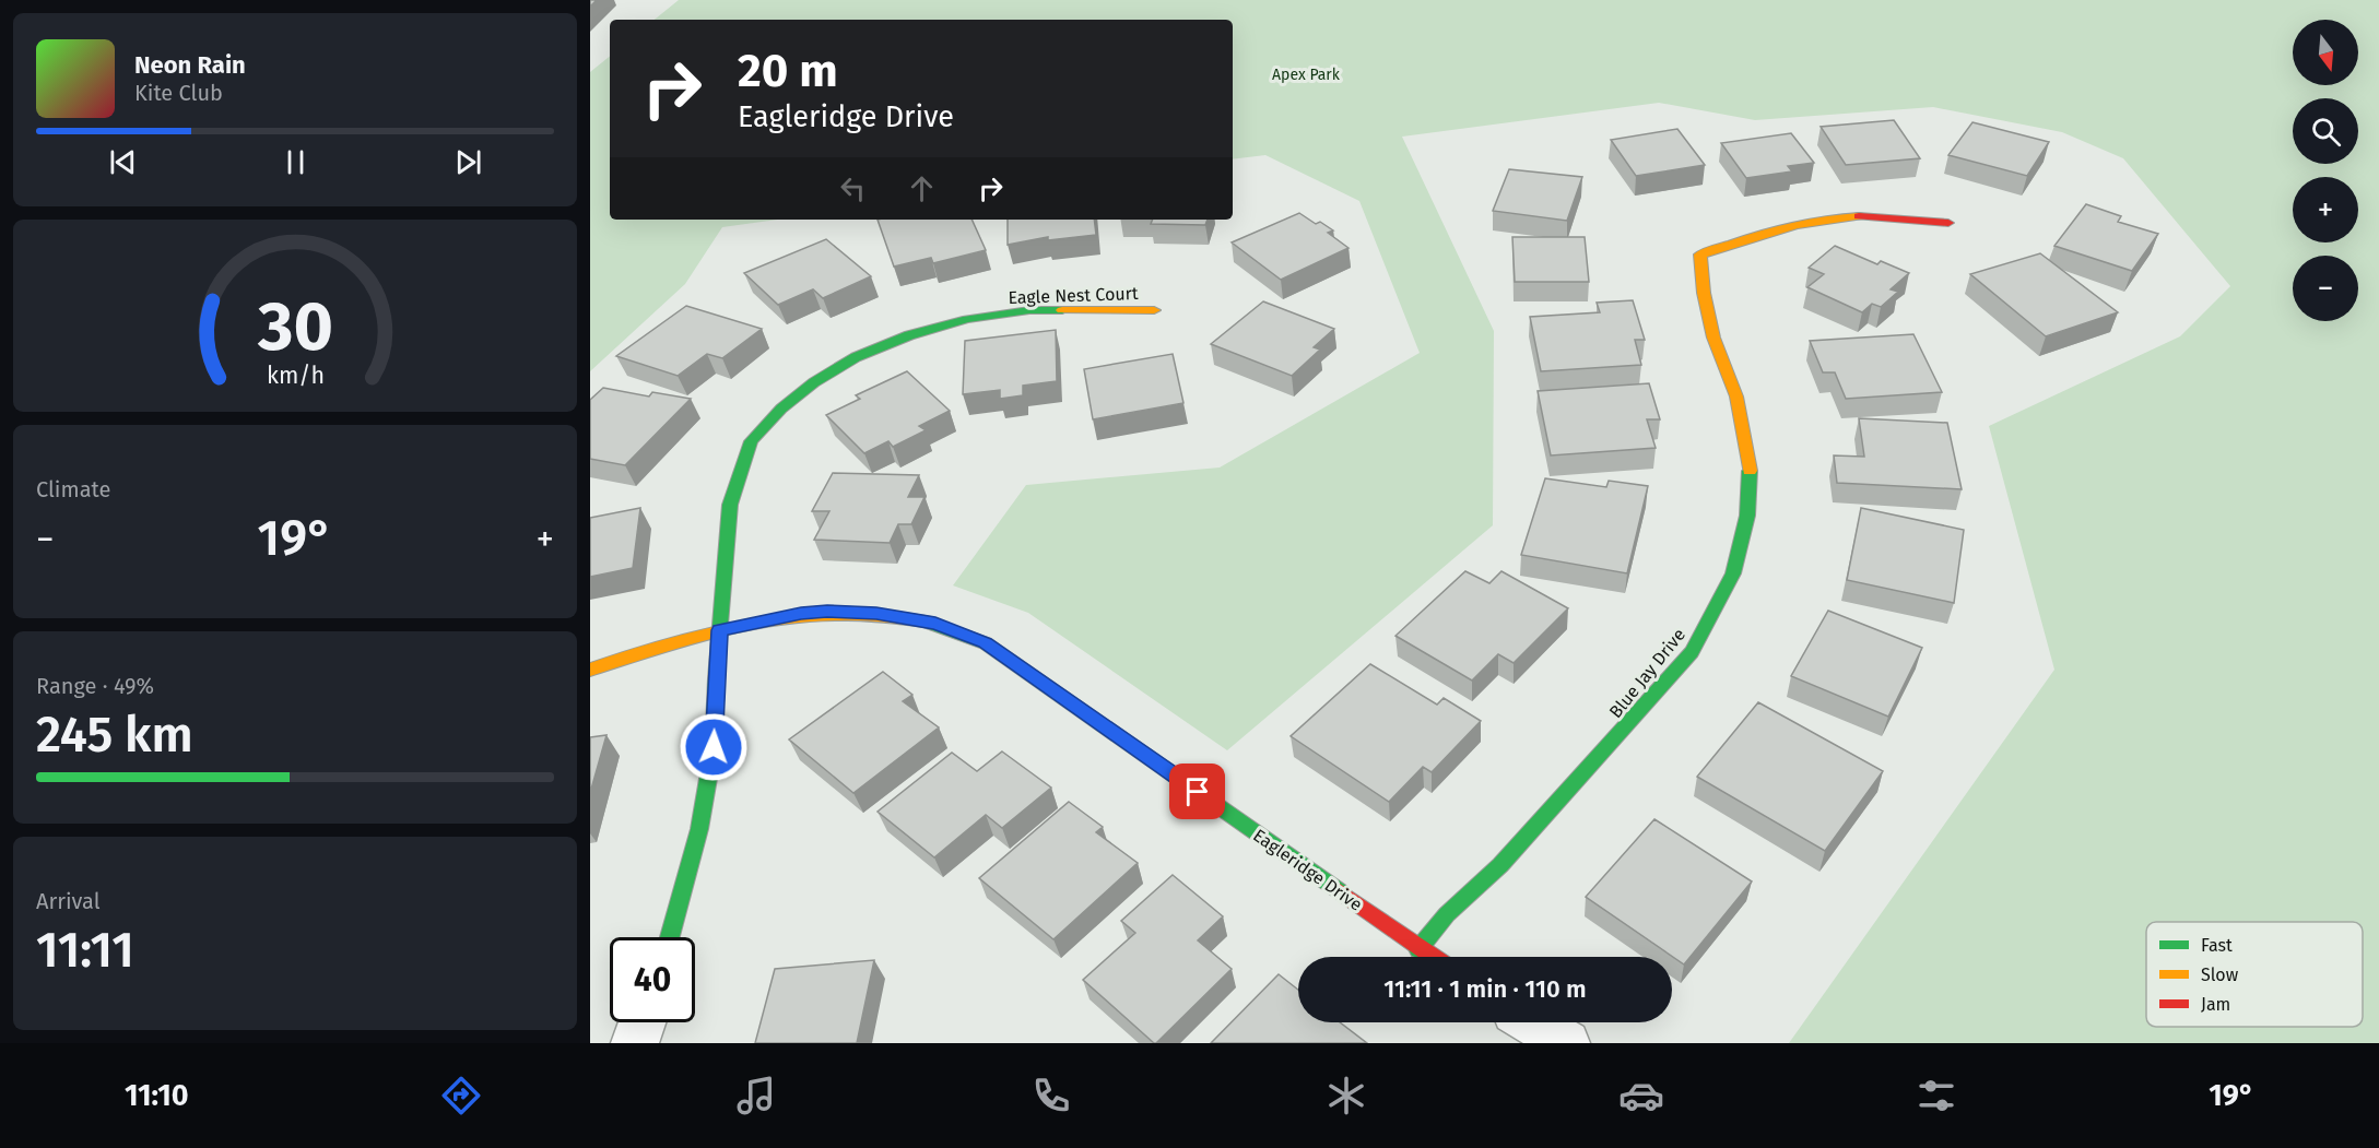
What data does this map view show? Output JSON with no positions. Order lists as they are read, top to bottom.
{
  "streets": {
    "street": ["Eagle Nest Court", "Blue Jay Drive", "Eagleridge Drive"]
  },
  "crossings": [
    ["Eagle Nest Court", "Eagleridge Drive"],
    ["Blue Jay Drive", "Eagleridge Drive"]
  ],
  "parks": ["Apex Park"],
  "legend": ["Fast", "Slow", "Jam"],
  "north": "bottom",
  "page": {
    "map_buttons": ["+", "−"],
    "turn": ["20 m", "Eagleridge Drive"],
    "song": ["Neon Rain", "Kite Club"],
    "tile": [
      "Climate",
      ["Range · 49%", "245 km"],
      ["Arrival", "11:11"]
    ],
    "heat": ["−", "19°", "+"],
    "limit": "40",
    "trip": "11:11 · 1 min · 110 m",
    "tabs": ["11:10", "19°"],
    "gauge": ["30", "km/h"]
  }
}
